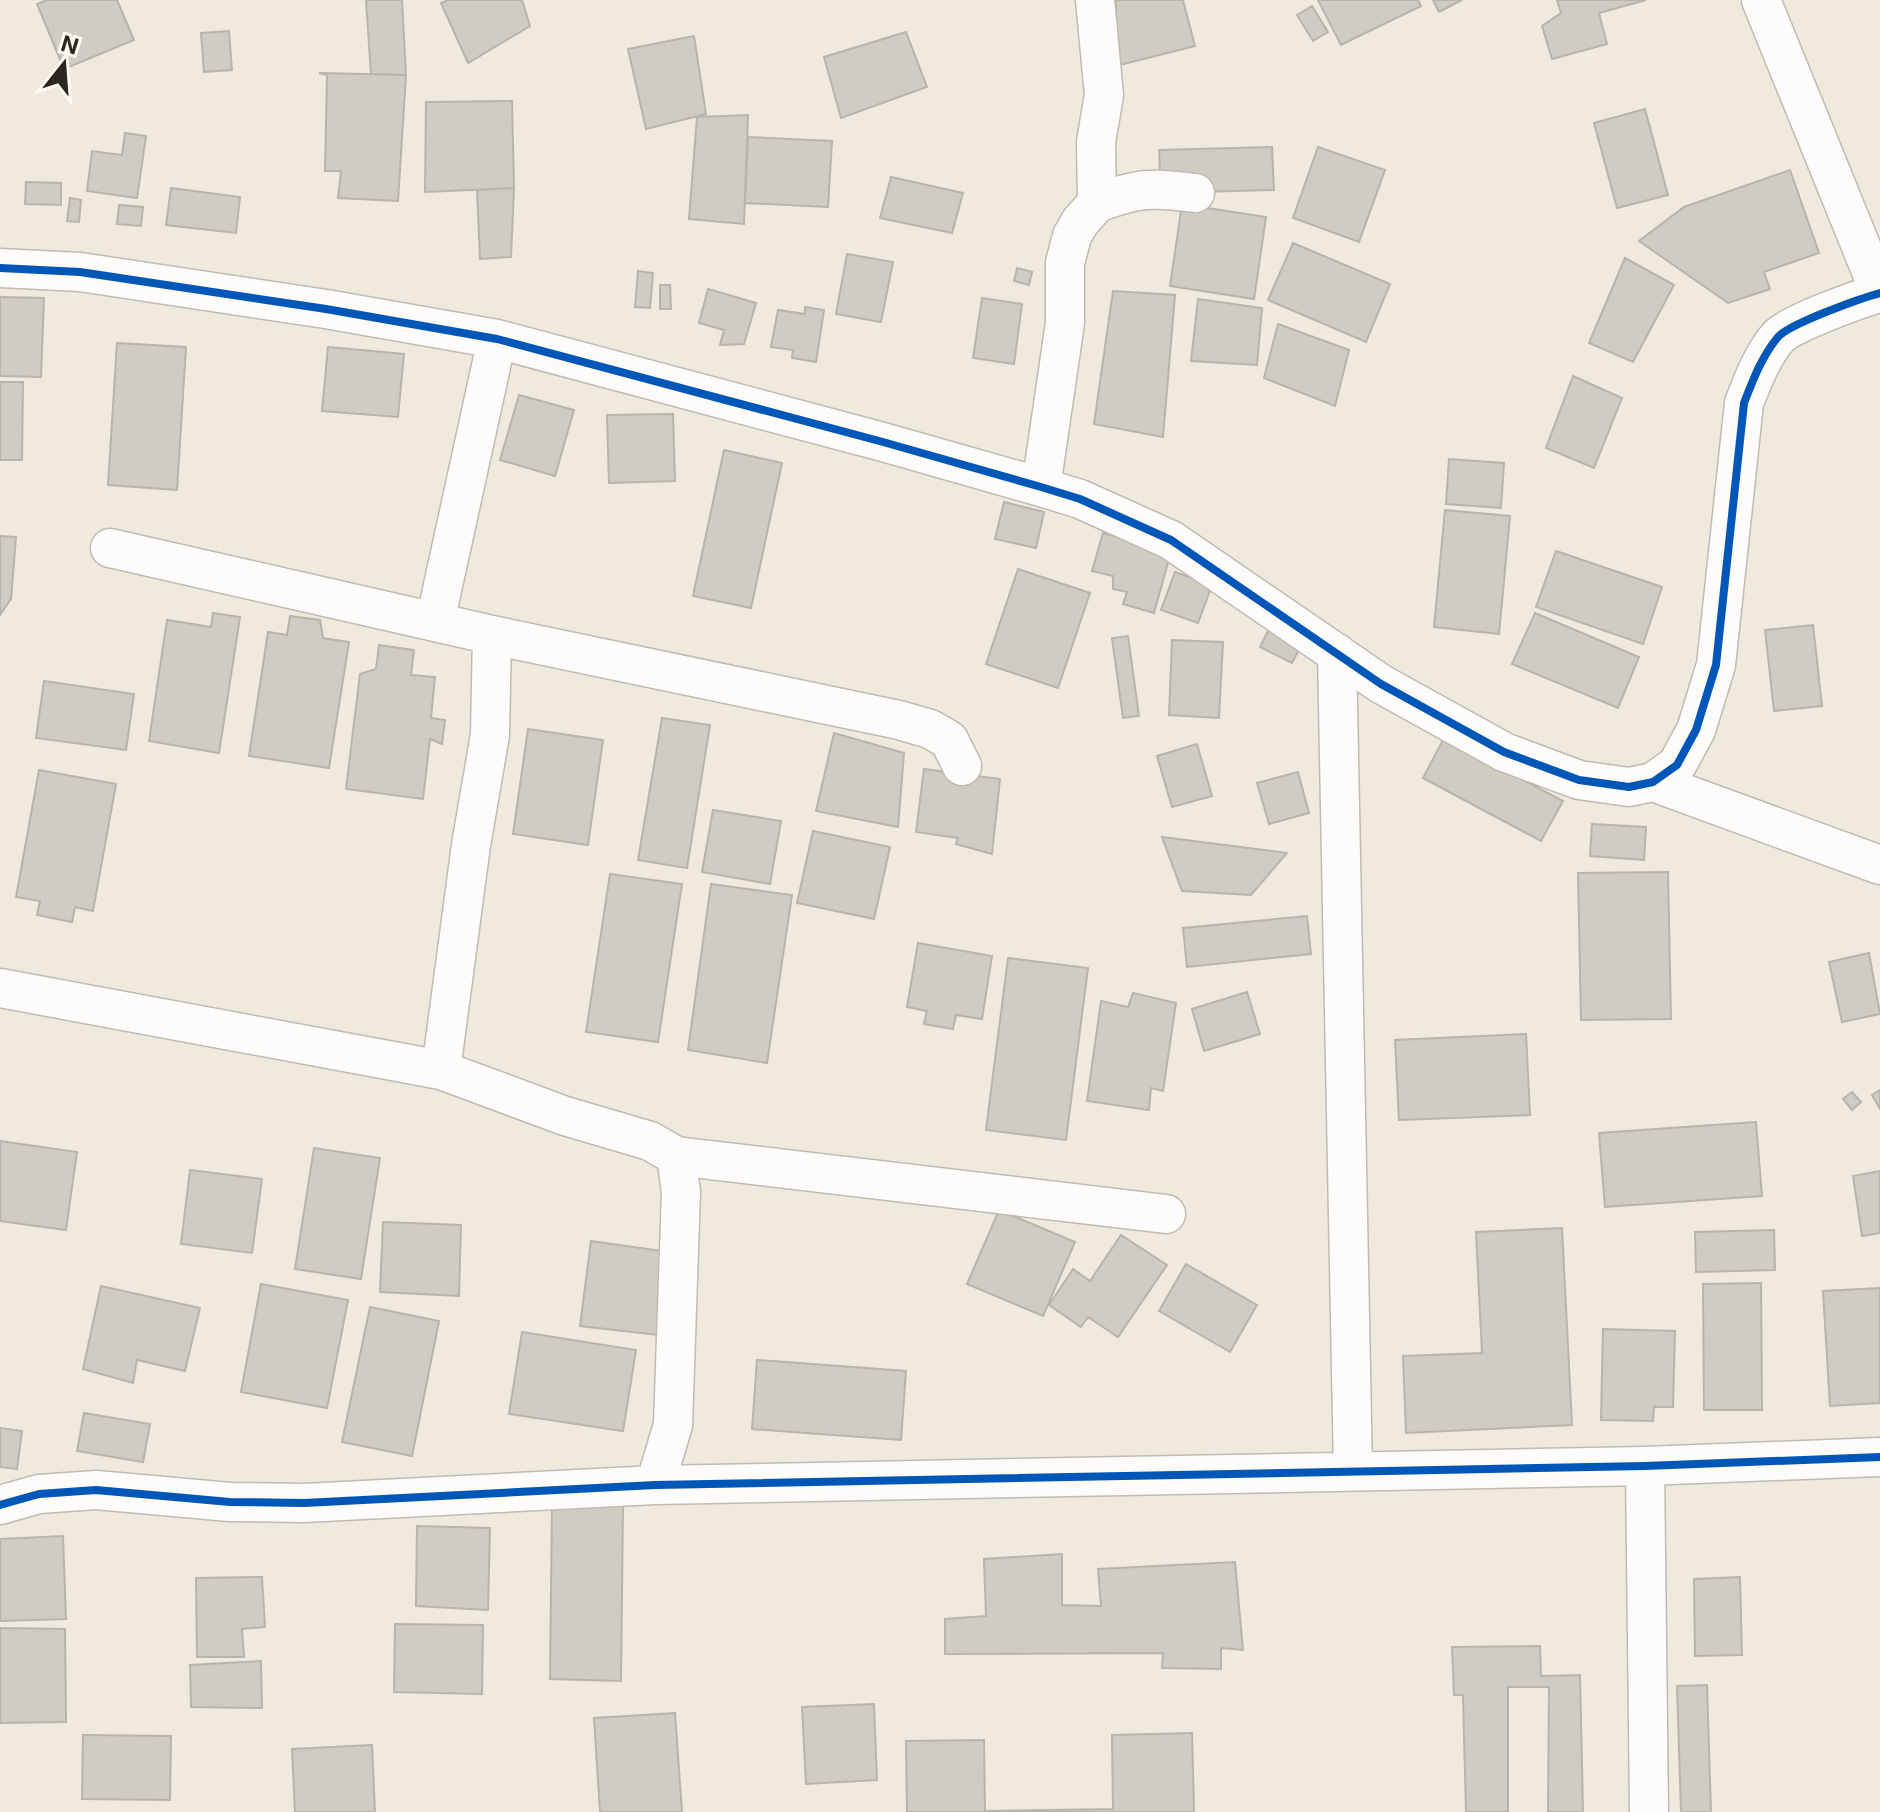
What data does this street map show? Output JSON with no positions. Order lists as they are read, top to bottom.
{
  "north": "top"
}
